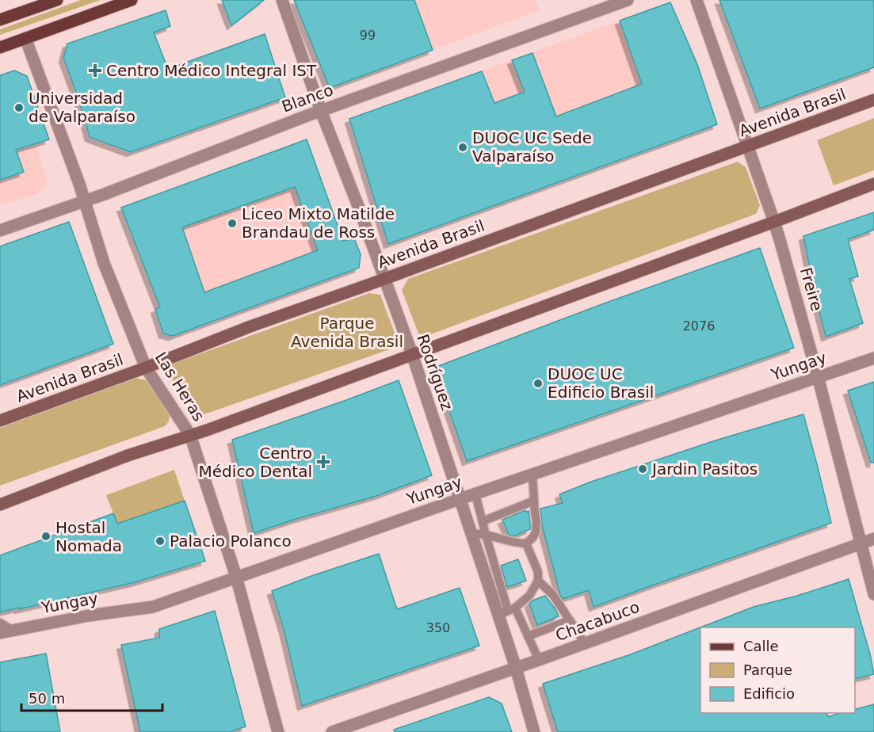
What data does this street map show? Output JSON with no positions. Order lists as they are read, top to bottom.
{
  "streets": {
    "main road": ["Avenida Brasil"],
    "street": [
      "Blanco",
      "Freire",
      "Yungay",
      "Rodríguez",
      "Las Heras",
      "Chacabuco"
    ]
  },
  "crossings": [
    ["Blanco", "Rodríguez"],
    ["Blanco", "Las Heras"],
    ["Avenida Brasil", "Freire"],
    ["Avenida Brasil", "Rodríguez"],
    ["Avenida Brasil", "Las Heras"],
    ["Freire", "Yungay"],
    ["Freire", "Chacabuco"],
    ["Yungay", "Rodríguez"],
    ["Yungay", "Las Heras"],
    ["Rodríguez", "Chacabuco"]
  ],
  "parks": ["Parque Avenida Brasil"],
  "places": {
    "health": ["Centro Médico Integral IST", "Centro Médico Dental"],
    "other": [
      "Universidad de Valparaíso",
      "DUOC UC Sede Valparaíso",
      "Liceo Mixto Matilde Brandau de Ross",
      "DUOC UC Edificio Brasil",
      "Jardin Pasitos",
      "Hostal Nomada",
      "Palacio Polanco"
    ]
  },
  "house_numbers": ["99", "2076", "350"],
  "legend": ["Calle", "Parque", "Edificio"],
  "scale_bar": "50 m"
}
